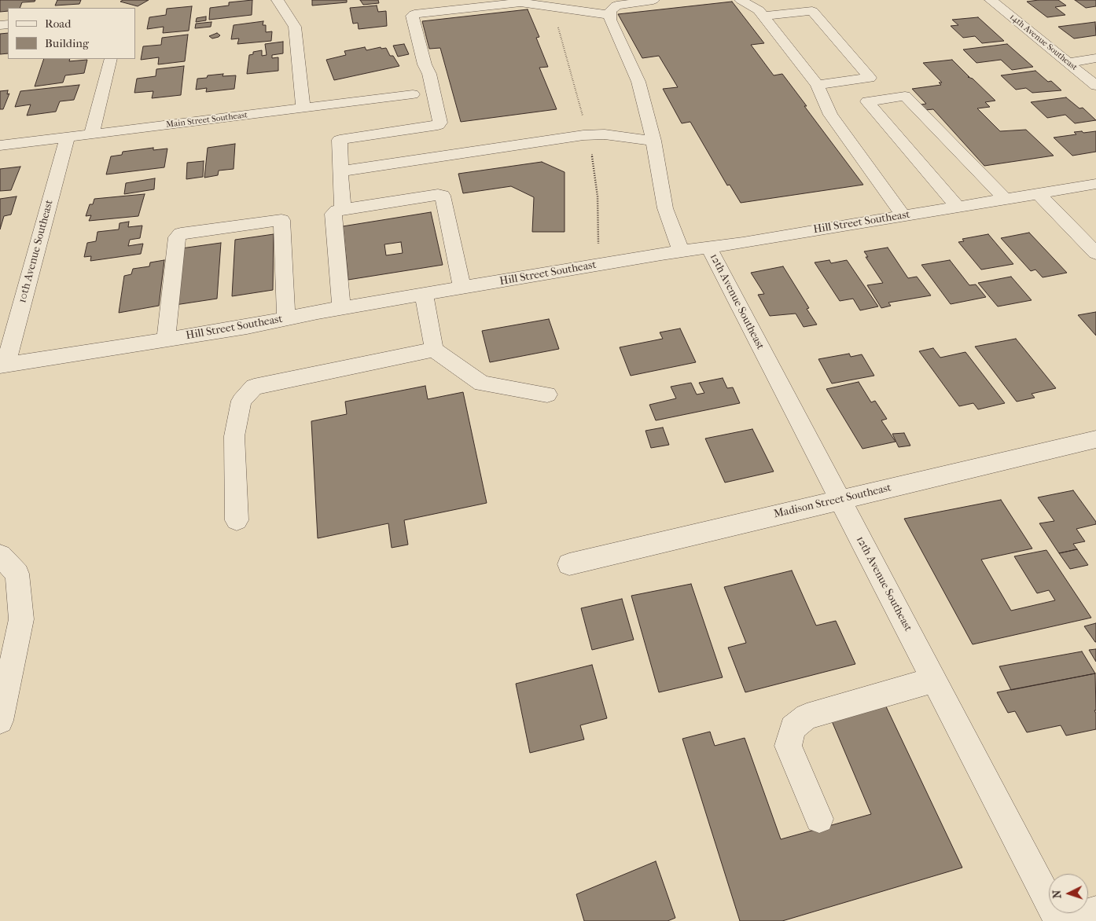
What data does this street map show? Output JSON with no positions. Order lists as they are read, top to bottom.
{
  "streets": {
    "street": [
      "14th Avenue Southeast",
      "Main Street Southeast",
      "Hill Street Southeast",
      "10th Avenue Southeast",
      "12th Avenue Southeast",
      "Madison Street Southeast"
    ]
  },
  "crossings": [
    ["Main Street Southeast", "10th Avenue Southeast"],
    ["Hill Street Southeast", "10th Avenue Southeast"],
    ["Hill Street Southeast", "12th Avenue Southeast"],
    ["12th Avenue Southeast", "Madison Street Southeast"]
  ],
  "legend": ["Road", "Building"],
  "north": "left"
}
